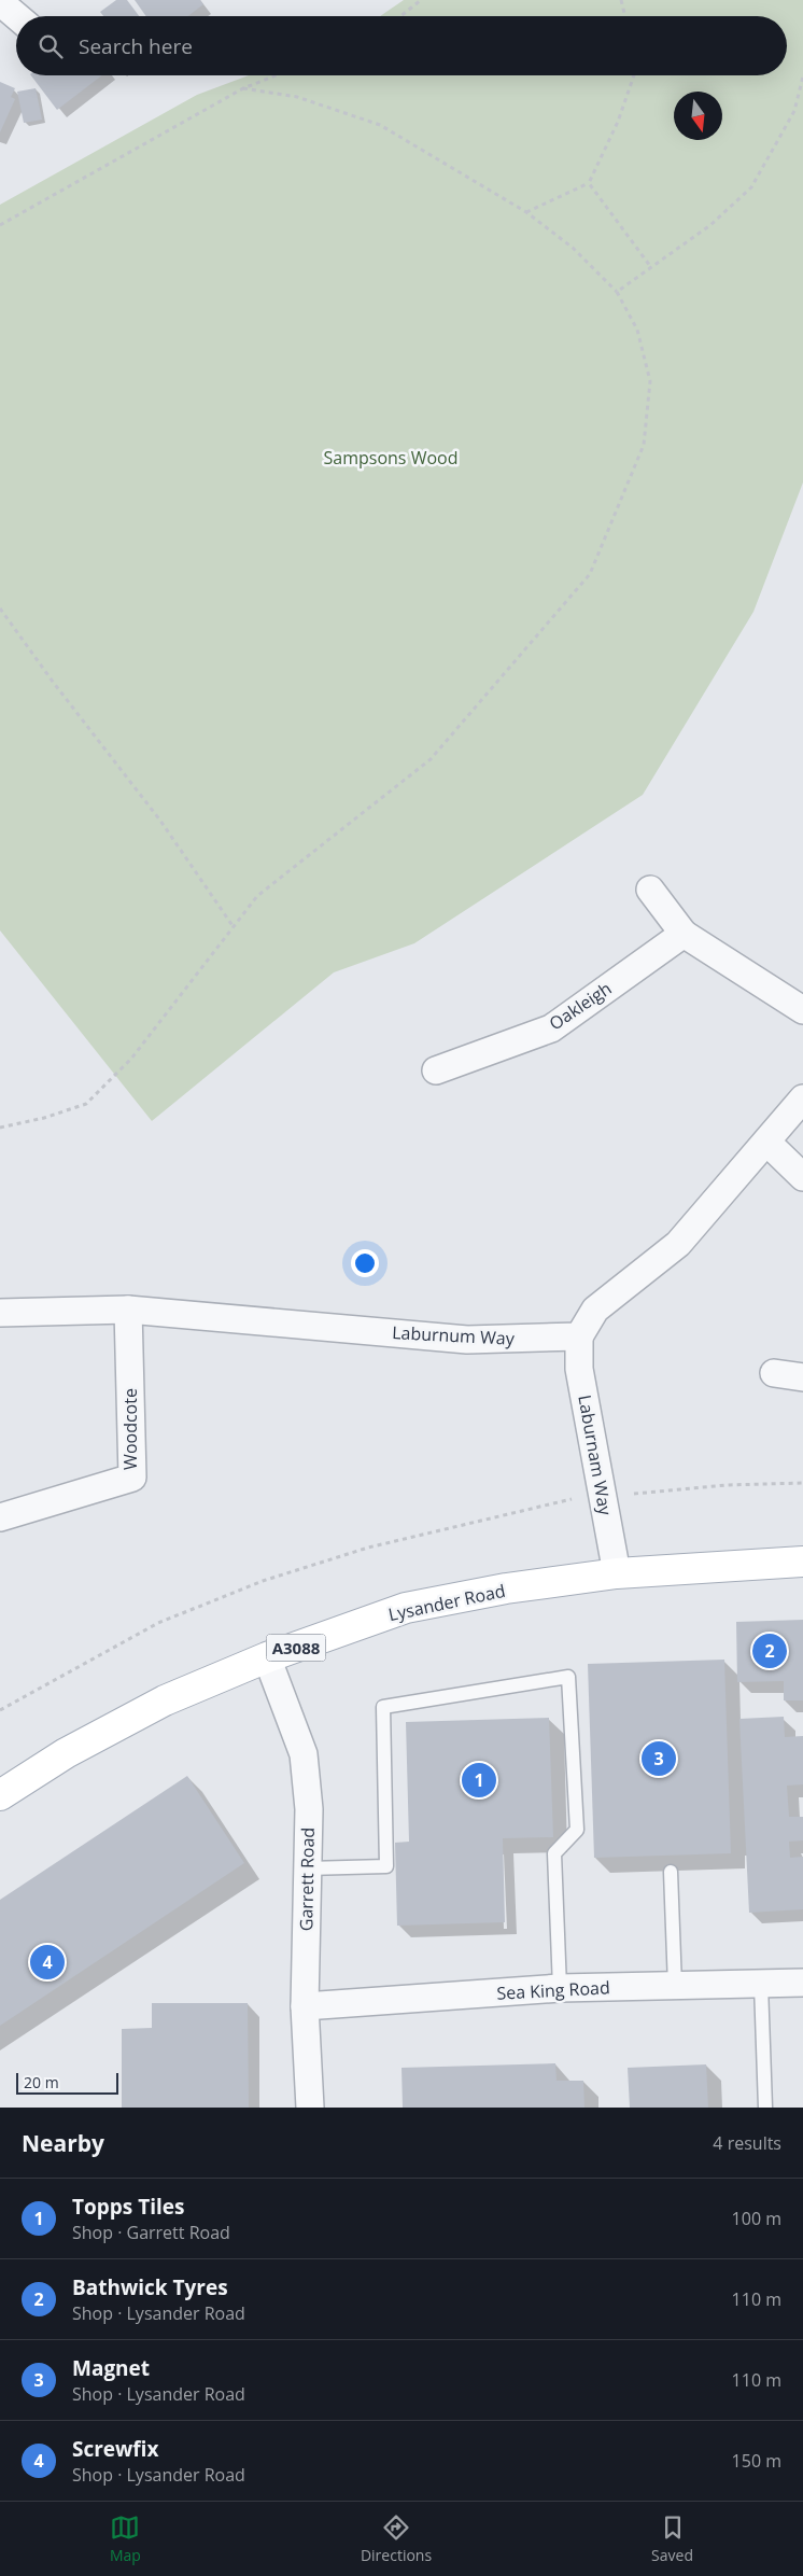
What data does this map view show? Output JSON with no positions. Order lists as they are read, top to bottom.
{
  "streets": {
    "main road": ["Lysander Road", "A3088"],
    "street": [
      "Oakleigh",
      "Laburnum Way",
      "Woodcote",
      "Laburnam Way",
      "Garrett Road",
      "Sea King Road"
    ]
  },
  "crossings": [
    ["Laburnum Way", "Woodcote"],
    ["Laburnum Way", "Laburnam Way"],
    ["Laburnam Way", "Lysander Road"],
    ["Lysander Road", "Garrett Road"],
    ["Garrett Road", "Sea King Road"]
  ],
  "parks": ["Sampsons Wood"],
  "scale_bar": "20 m",
  "north": "bottom",
  "page": {
    "search": "Search here",
    "pins": [
      "2",
      "3",
      "1",
      "4"
    ],
    "scale": "20 m",
    "heading": ["Nearby", "4 results"],
    "list": [
      {
        "mark": "1",
        "name": "Topps Tiles",
        "note": "Shop · Garrett Road",
        "value": "100 m"
      },
      {
        "mark": "2",
        "name": "Bathwick Tyres",
        "note": "Shop · Lysander Road",
        "value": "110 m"
      },
      {
        "mark": "3",
        "name": "Magnet",
        "note": "Shop · Lysander Road",
        "value": "110 m"
      },
      {
        "mark": "4",
        "name": "Screwfix",
        "note": "Shop · Lysander Road",
        "value": "150 m"
      }
    ],
    "nav": ["Map", "Directions", "Saved"]
  }
}
